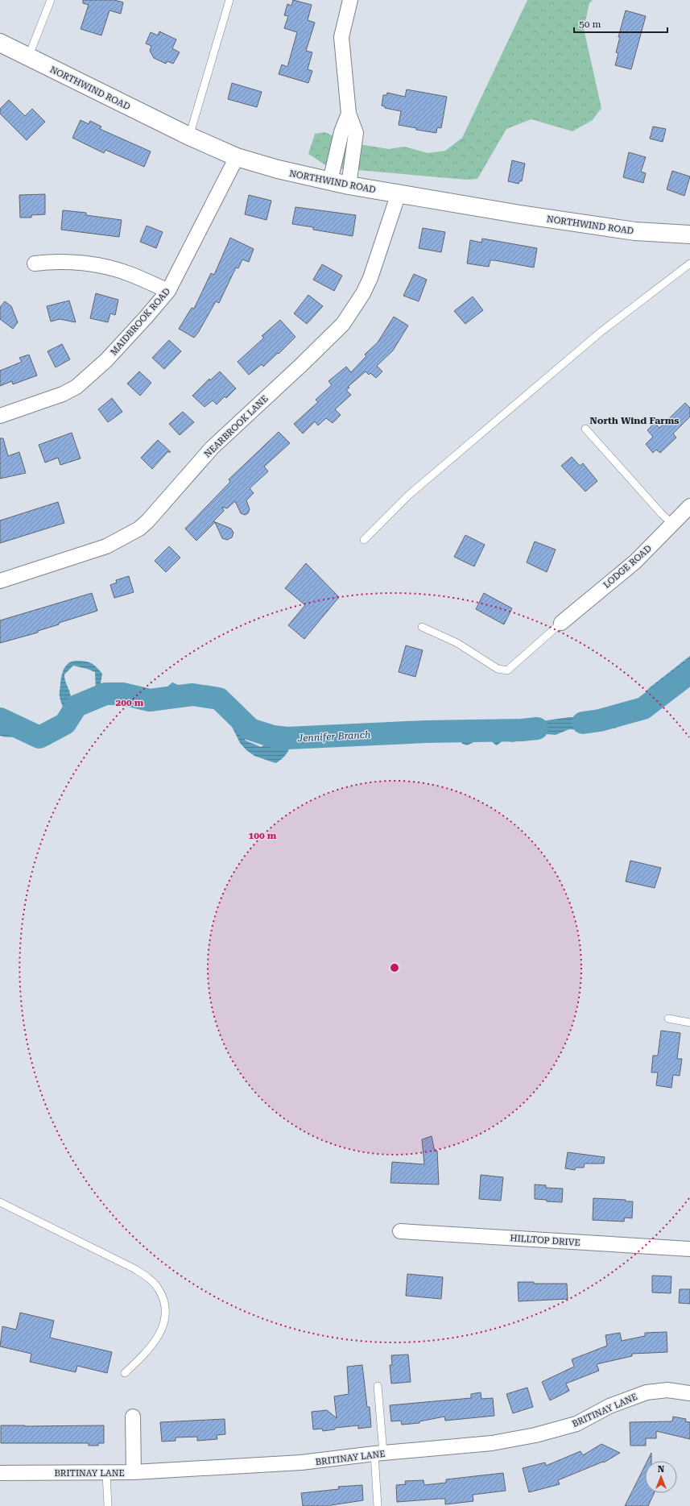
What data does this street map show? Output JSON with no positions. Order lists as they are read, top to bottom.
{
  "streets": {
    "street": [
      "NORTHWIND ROAD",
      "MAIDBROOK ROAD",
      "NEARBROOK LANE",
      "LODGE ROAD",
      "HILLTOP DRIVE",
      "BRITINAY LANE"
    ]
  },
  "crossings": [
    ["NORTHWIND ROAD", "MAIDBROOK ROAD"],
    ["NORTHWIND ROAD", "NEARBROOK LANE"]
  ],
  "districts": ["North Wind Farms"],
  "water": ["Jennifer Branch"],
  "scale_bar": "50 m",
  "north": "top",
  "rings": ["200 m", "100 m"]
}
